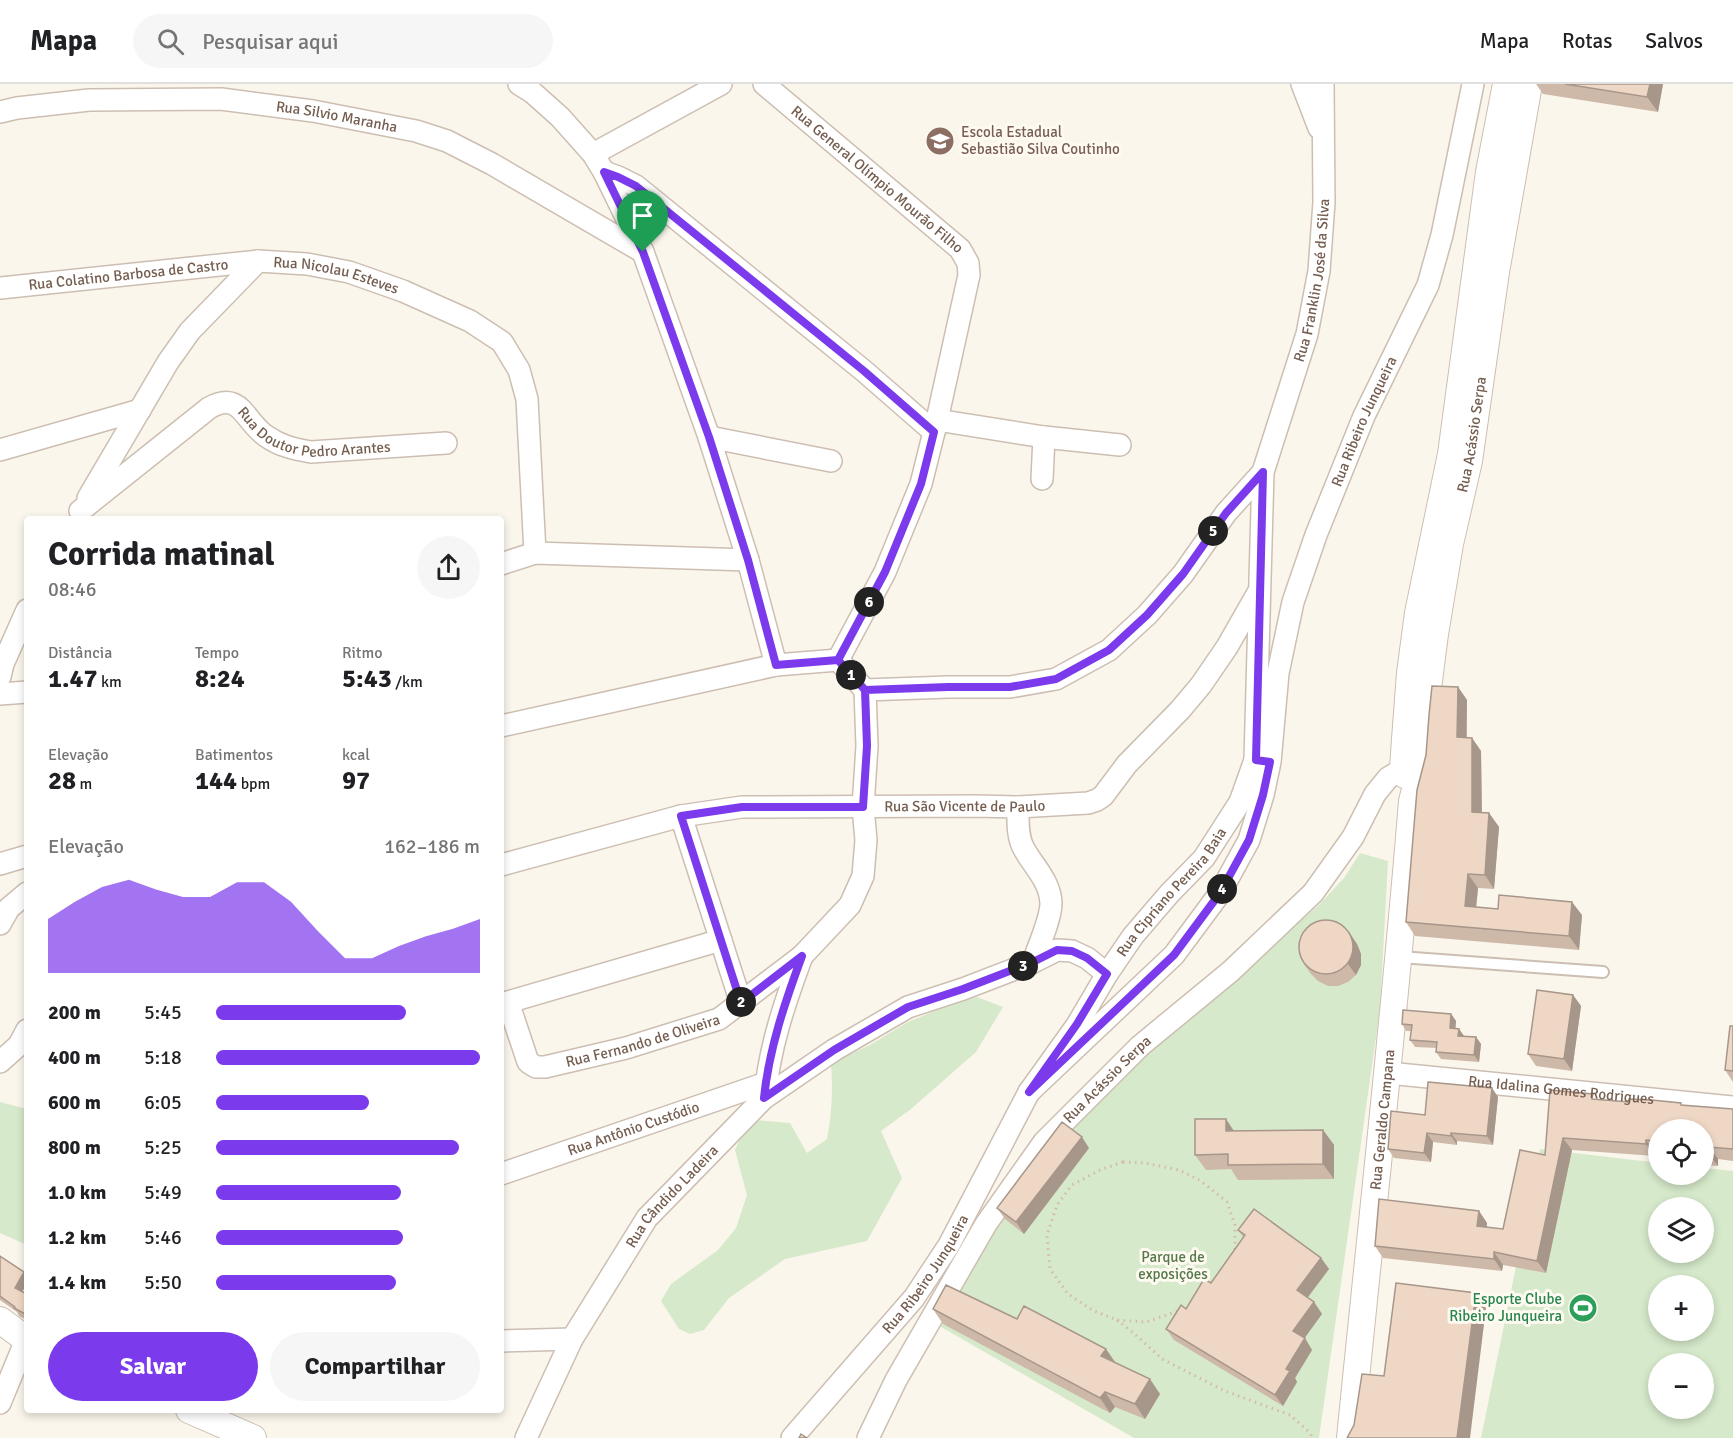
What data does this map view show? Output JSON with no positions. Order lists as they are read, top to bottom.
{
  "streets": {
    "street": [
      "Rua Silvio Maranha",
      "Rua General Olímpio Mourão Filho",
      "Rua Colatino Barbosa de Castro",
      "Rua Nicolau Esteves",
      "Rua Franklin José da Silva",
      "Rua Ribeiro Junqueira",
      "Rua Doutor Pedro Arantes",
      "Rua Acássio Serpa",
      "Rua São Vicente de Paulo",
      "Rua Cipriano Pereira Baia",
      "Rua Fernando de Oliveira",
      "Rua Idalina Gomes Rodrigues",
      "Rua Geraldo Campana",
      "Rua Antônio Custódio",
      "Rua Cândido Ladeira"
    ]
  },
  "crossings": [
    ["Rua Colatino Barbosa de Castro", "Rua Nicolau Esteves"],
    ["Rua Nicolau Esteves", "Rua Doutor Pedro Arantes"],
    ["Rua Ribeiro Junqueira", "Rua Cipriano Pereira Baia"],
    ["Rua Acássio Serpa", "Rua Geraldo Campana"],
    ["Rua São Vicente de Paulo", "Rua Fernando de Oliveira"],
    ["Rua Idalina Gomes Rodrigues", "Rua Geraldo Campana"],
    ["Rua Antônio Custódio", "Rua Cândido Ladeira"]
  ],
  "parks": ["Parque de exposições"],
  "places": {
    "school or university": ["Escola Estadual Sebastião Silva Coutinho"],
    "sports": ["Esporte Clube Ribeiro Junqueira"]
  },
  "page": {
    "header": "Mapa",
    "search": "Pesquisar aqui",
    "nav": ["Mapa", "Rotas", "Salvos"],
    "pins": [
      "5",
      "6",
      "1",
      "4",
      "3",
      "2"
    ],
    "heading": ["Corrida matinal", "08:46"],
    "stats": [
      ["Distância", "1.47 km"],
      ["Tempo", "8:24"],
      ["Ritmo", "5:43 /km"],
      ["Elevação", "28 m"],
      ["Batimentos", "144 bpm"],
      ["kcal", "97"]
    ],
    "chart": ["Elevação", "162–186 m"],
    "list": [
      {
        "name": "200 m",
        "note": "5:45"
      },
      {
        "name": "400 m",
        "note": "5:18"
      },
      {
        "name": "600 m",
        "note": "6:05"
      },
      {
        "name": "800 m",
        "note": "5:25"
      },
      {
        "name": "1.0 km",
        "note": "5:49"
      },
      {
        "name": "1.2 km",
        "note": "5:46"
      },
      {
        "name": "1.4 km",
        "note": "5:50"
      }
    ],
    "map_buttons": ["+", "−"],
    "buttons": ["Salvar", "Compartilhar"]
  }
}
